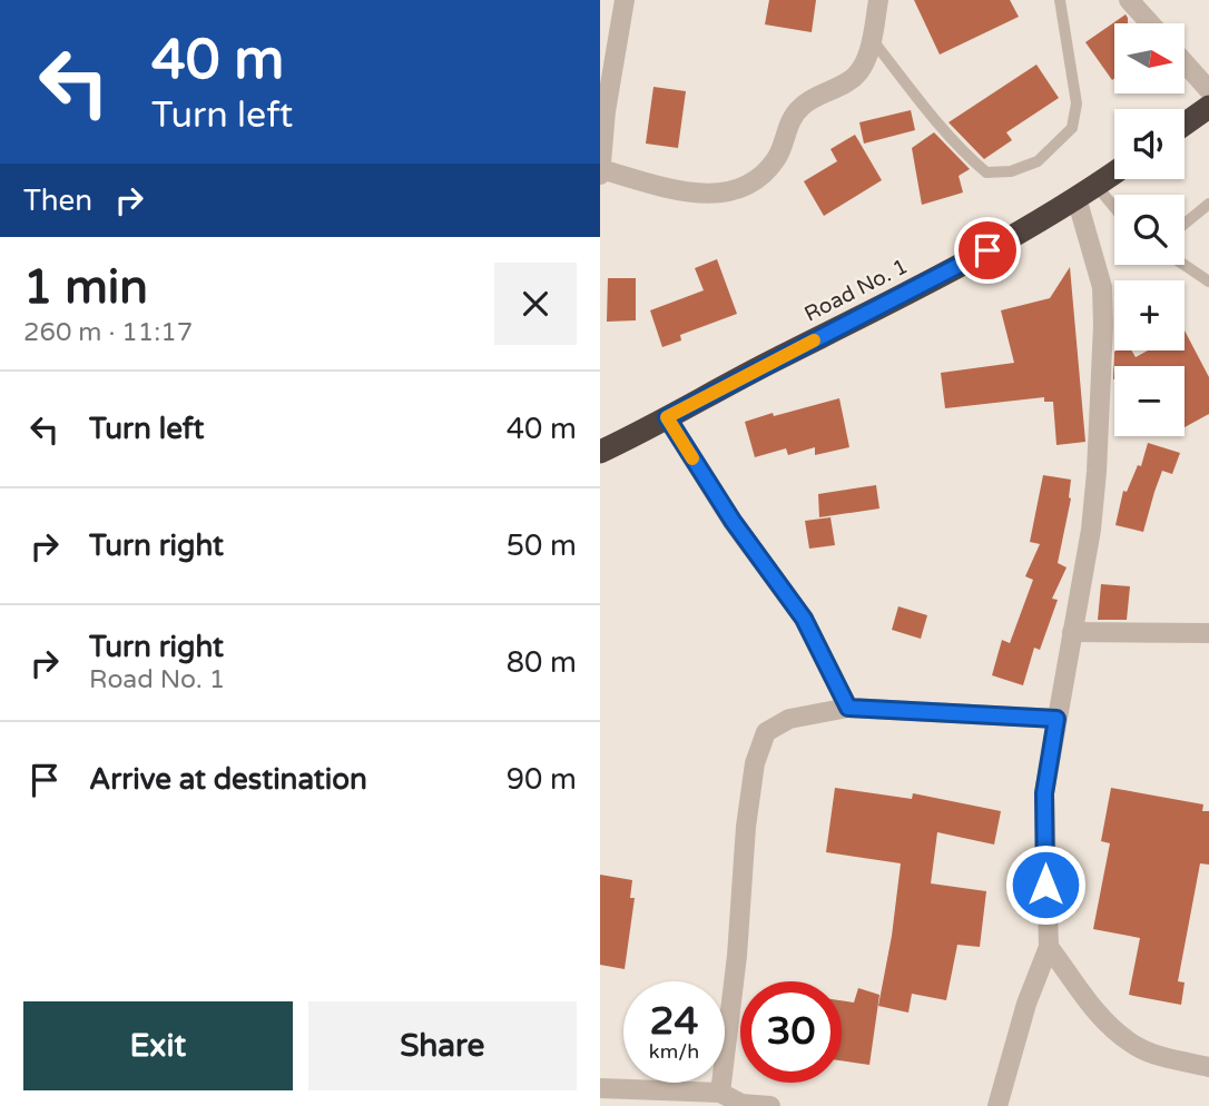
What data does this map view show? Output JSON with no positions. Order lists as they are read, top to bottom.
{
  "streets": {
    "highway": ["Road No. 1"]
  },
  "north": "right",
  "page": {
    "turn": ["40 m", "Turn left"],
    "map_buttons": ["+", "−"],
    "then": "Then",
    "heading": ["1 min", "260 m · 11:17"],
    "list": [
      {
        "name": "Turn left",
        "value": "40 m"
      },
      {
        "name": "Turn right",
        "value": "50 m"
      },
      {
        "name": "Turn right",
        "note": "Road No. 1",
        "value": "80 m"
      },
      {
        "name": "Arrive at destination",
        "value": "90 m"
      }
    ],
    "speed": "24 km/h",
    "limit": "30",
    "buttons": ["Exit", "Share"]
  }
}
